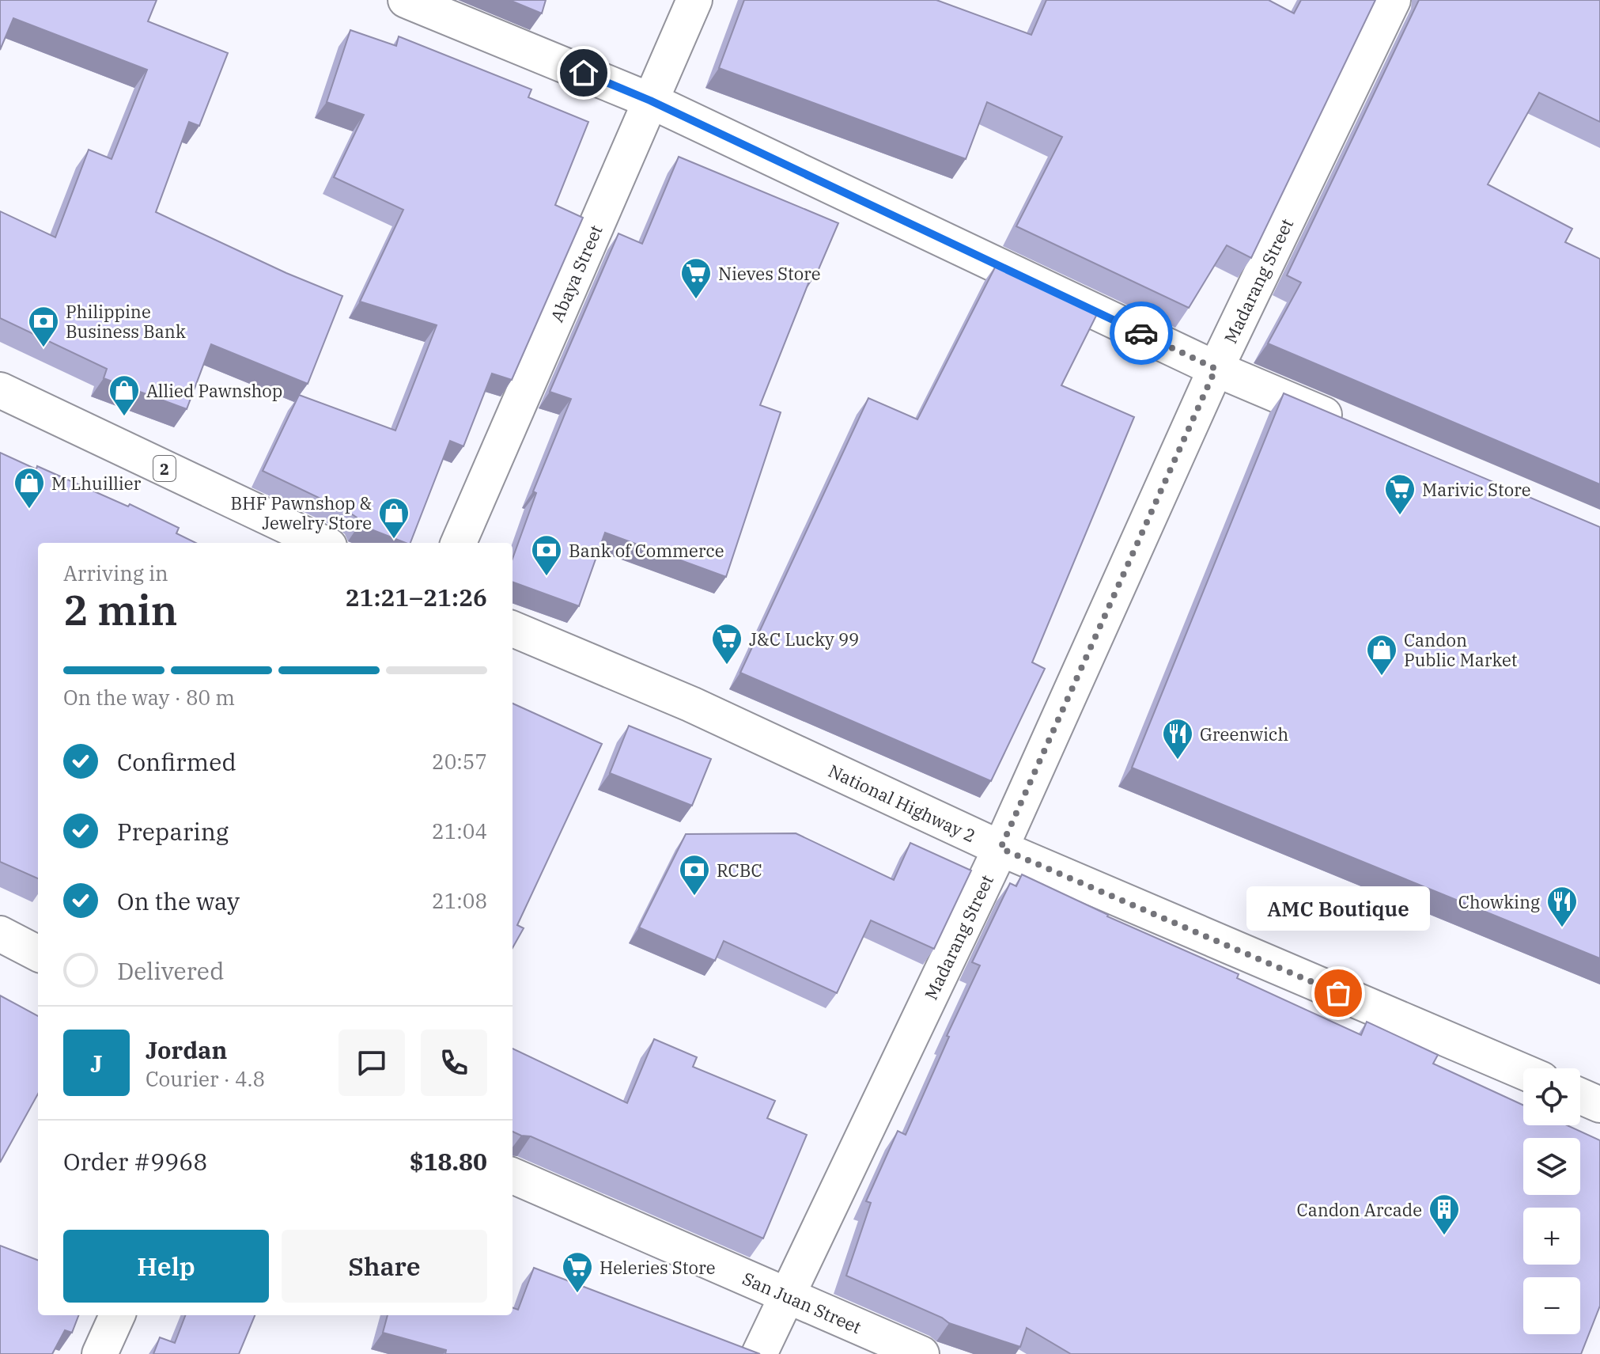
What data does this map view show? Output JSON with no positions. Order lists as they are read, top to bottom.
{
  "streets": {
    "street": [
      "Abaya Street",
      "Madarang Street",
      "2",
      "National Highway 2",
      "San Juan Street"
    ]
  },
  "crossings": [
    ["Madarang Street", "National Highway 2"],
    ["Madarang Street", "San Juan Street"]
  ],
  "places": {
    "supermarket": [
      "Nieves Store",
      "Marivic Store",
      "J&C Lucky 99",
      "Heleries Store"
    ],
    "bank": ["Philippine Business Bank", "Bank of Commerce", "RCBC"],
    "shop": [
      "Allied Pawnshop",
      "M Lhuillier",
      "BHF Pawnshop & Jewelry Store",
      "Candon Public Market"
    ],
    "restaurant": ["Greenwich", "Chowking"],
    "other": ["AMC Boutique"],
    "building": ["Candon Arcade"]
  },
  "page": {
    "heading": ["2 min", "Arriving in", "21:21–21:26"],
    "panel": [
      "Jordan",
      "Courier · 4.8",
      "Order #9968",
      "$18.80"
    ],
    "bar": "On the way · 80 m",
    "list": [
      ["Confirmed", "20:57"],
      ["Preparing", "21:04"],
      ["On the way", "21:08"],
      "Delivered"
    ],
    "bubble": "AMC Boutique",
    "round": "J",
    "map_buttons": ["+", "−"],
    "buttons": ["Help", "Share"]
  }
}
